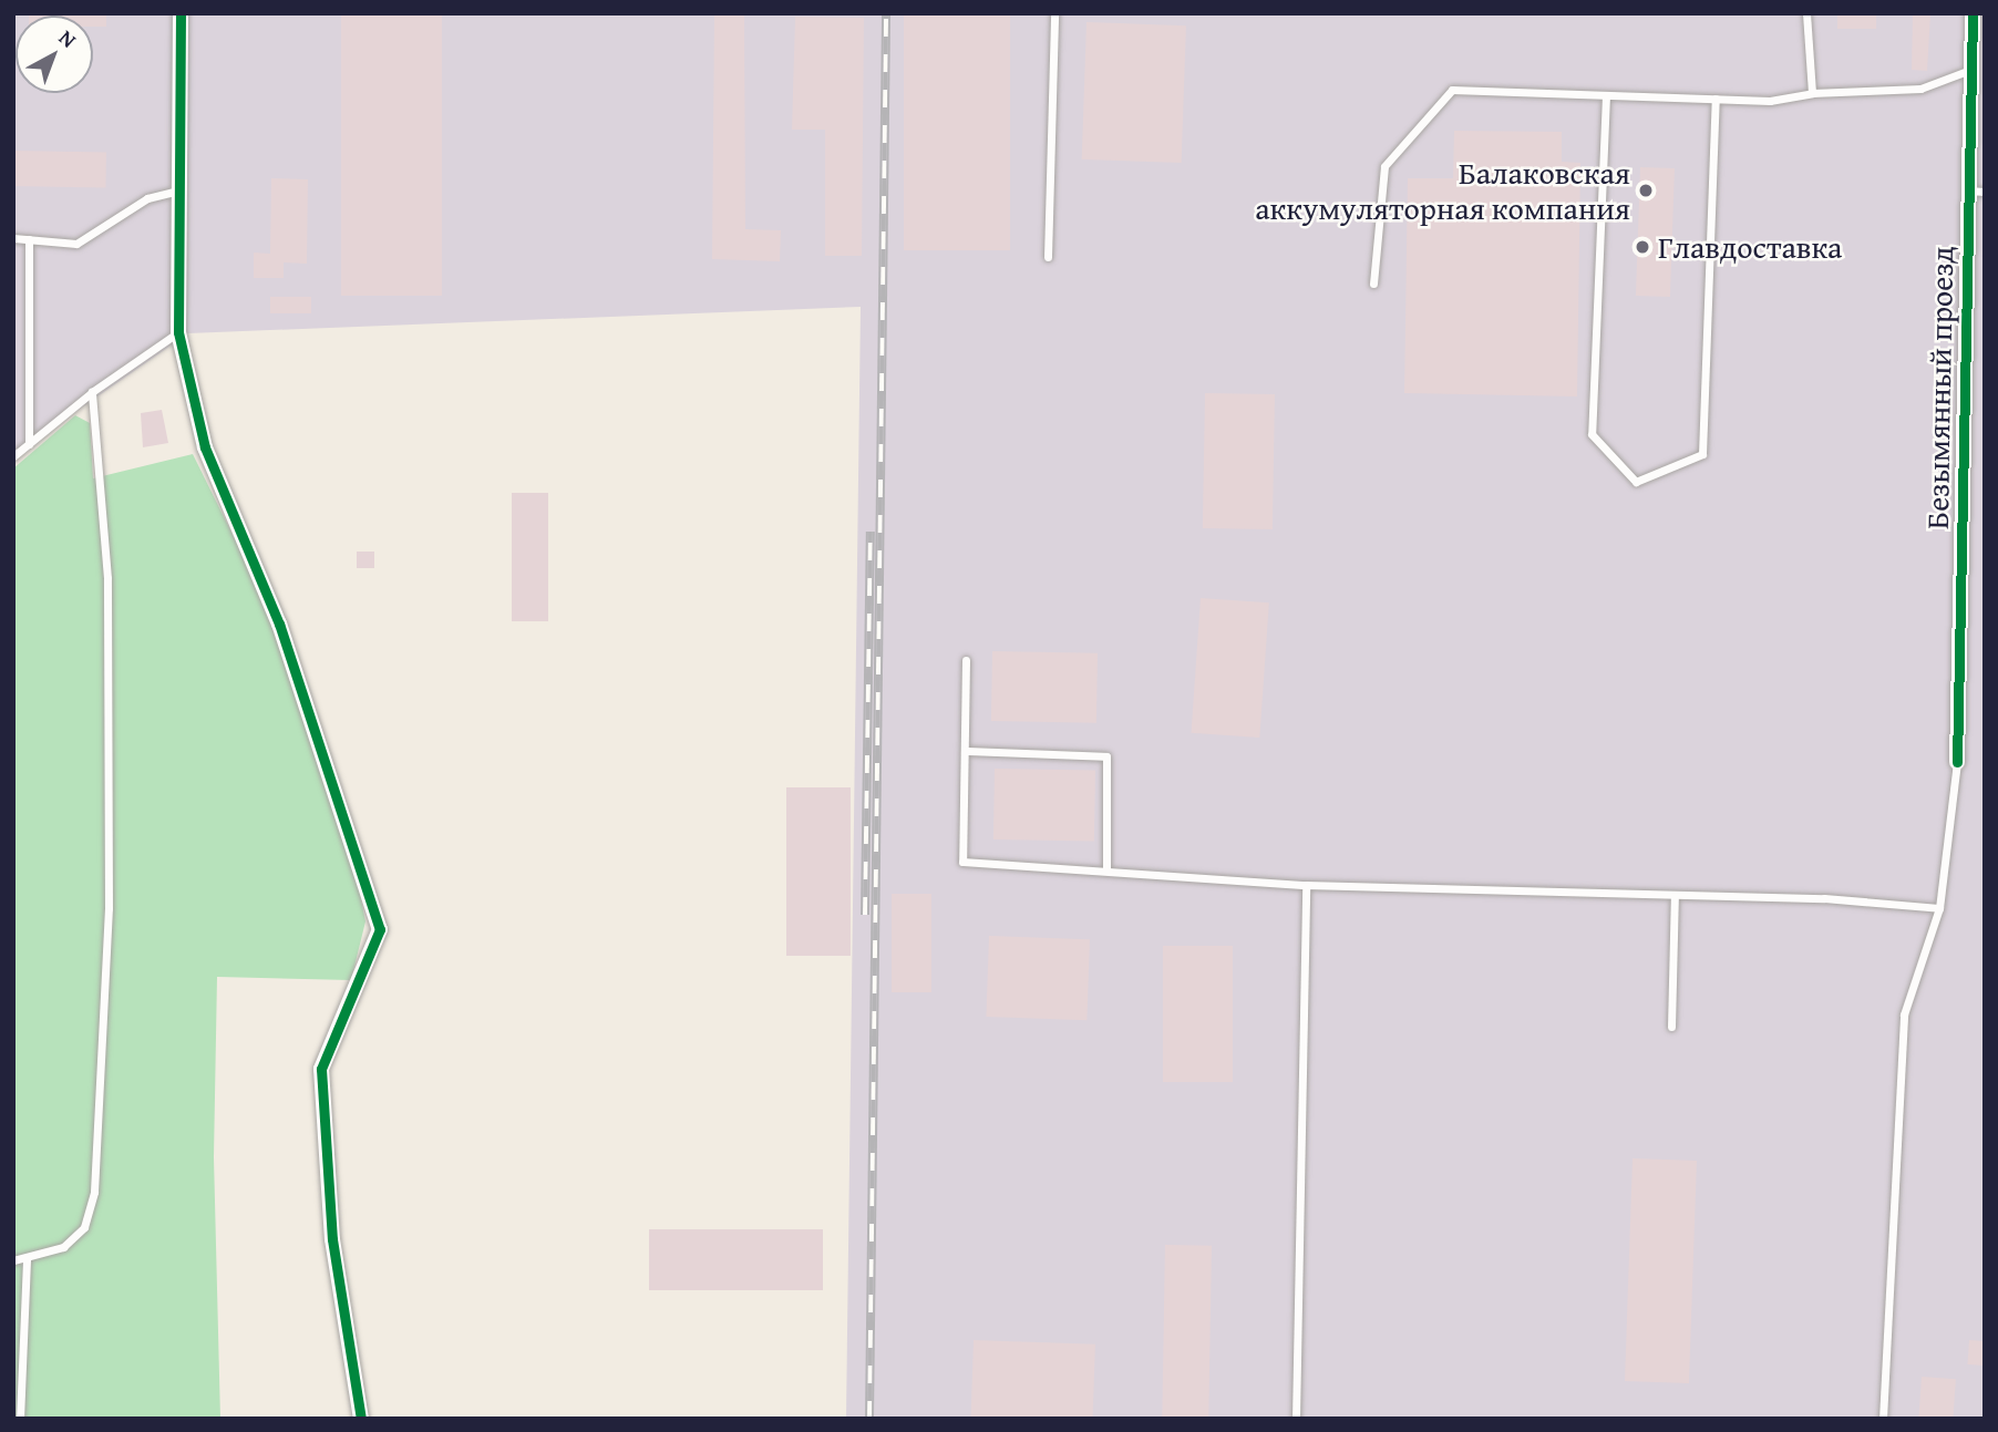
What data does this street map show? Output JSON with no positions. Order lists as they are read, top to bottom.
{
  "streets": {
    "street": ["Безымянный проезд"]
  },
  "places": ["Балаковская аккумуляторная компания", "Главдоставка"],
  "north": "top right"
}
